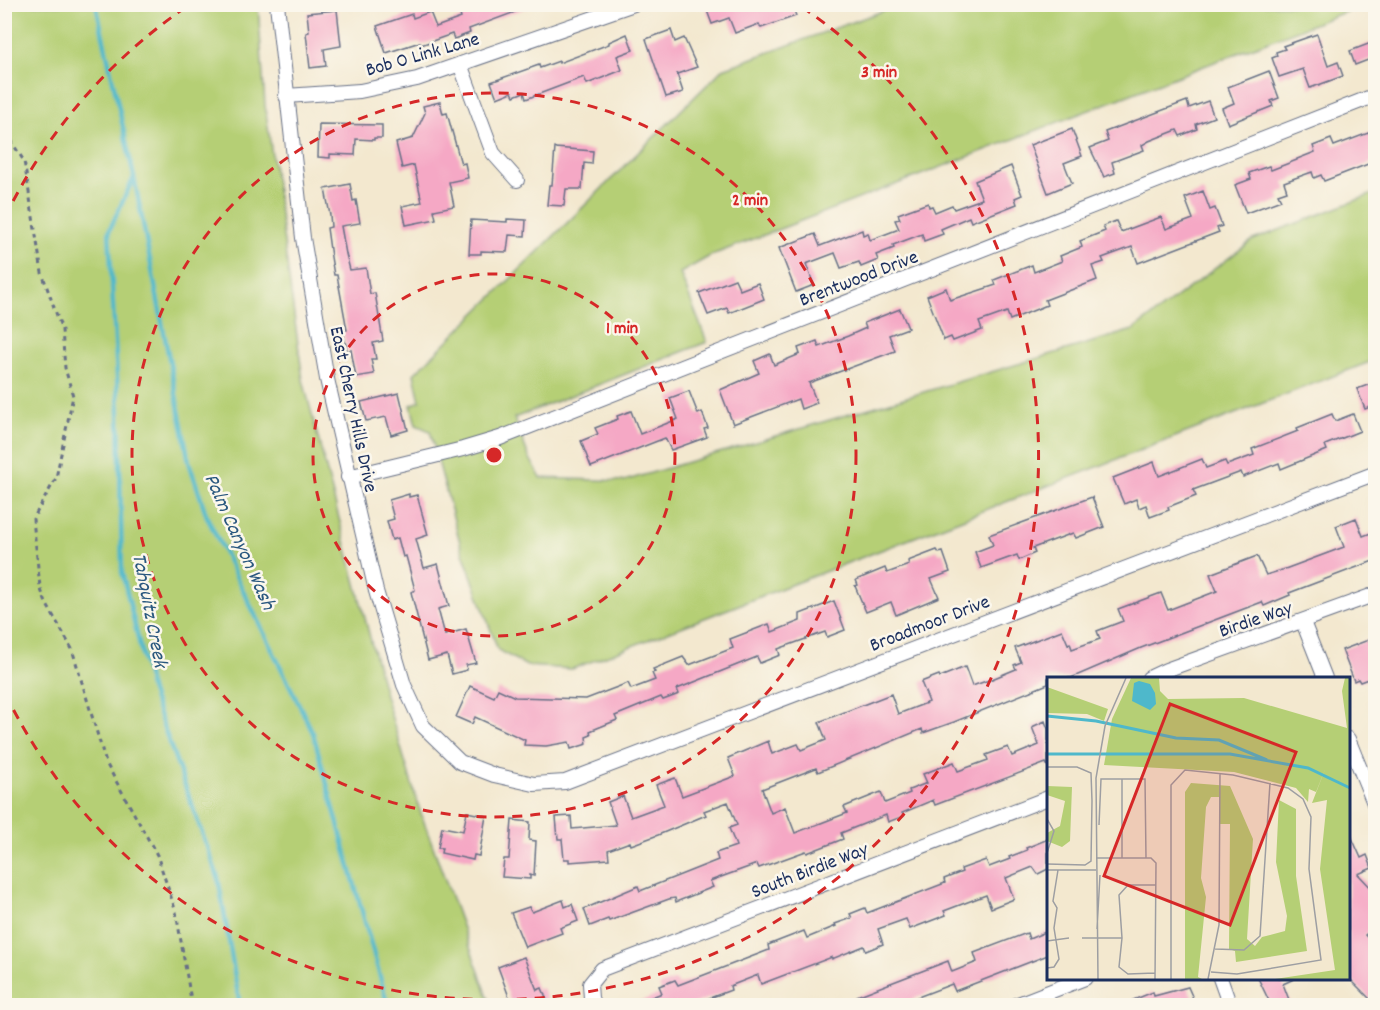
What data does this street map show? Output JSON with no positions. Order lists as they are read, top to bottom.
{
  "streets": {
    "street": [
      "Bob O Link Lane",
      "Brentwood Drive",
      "East Cherry Hills Drive",
      "Birdie Way",
      "Broadmoor Drive",
      "South Birdie Way"
    ]
  },
  "crossings": [
    ["Bob O Link Lane", "East Cherry Hills Drive"],
    ["Brentwood Drive", "East Cherry Hills Drive"],
    ["East Cherry Hills Drive", "Broadmoor Drive"]
  ],
  "water": ["Palm Canyon Wash", "Tahquitz Creek"],
  "rings": ["3 min", "2 min", "1 min"]
}
